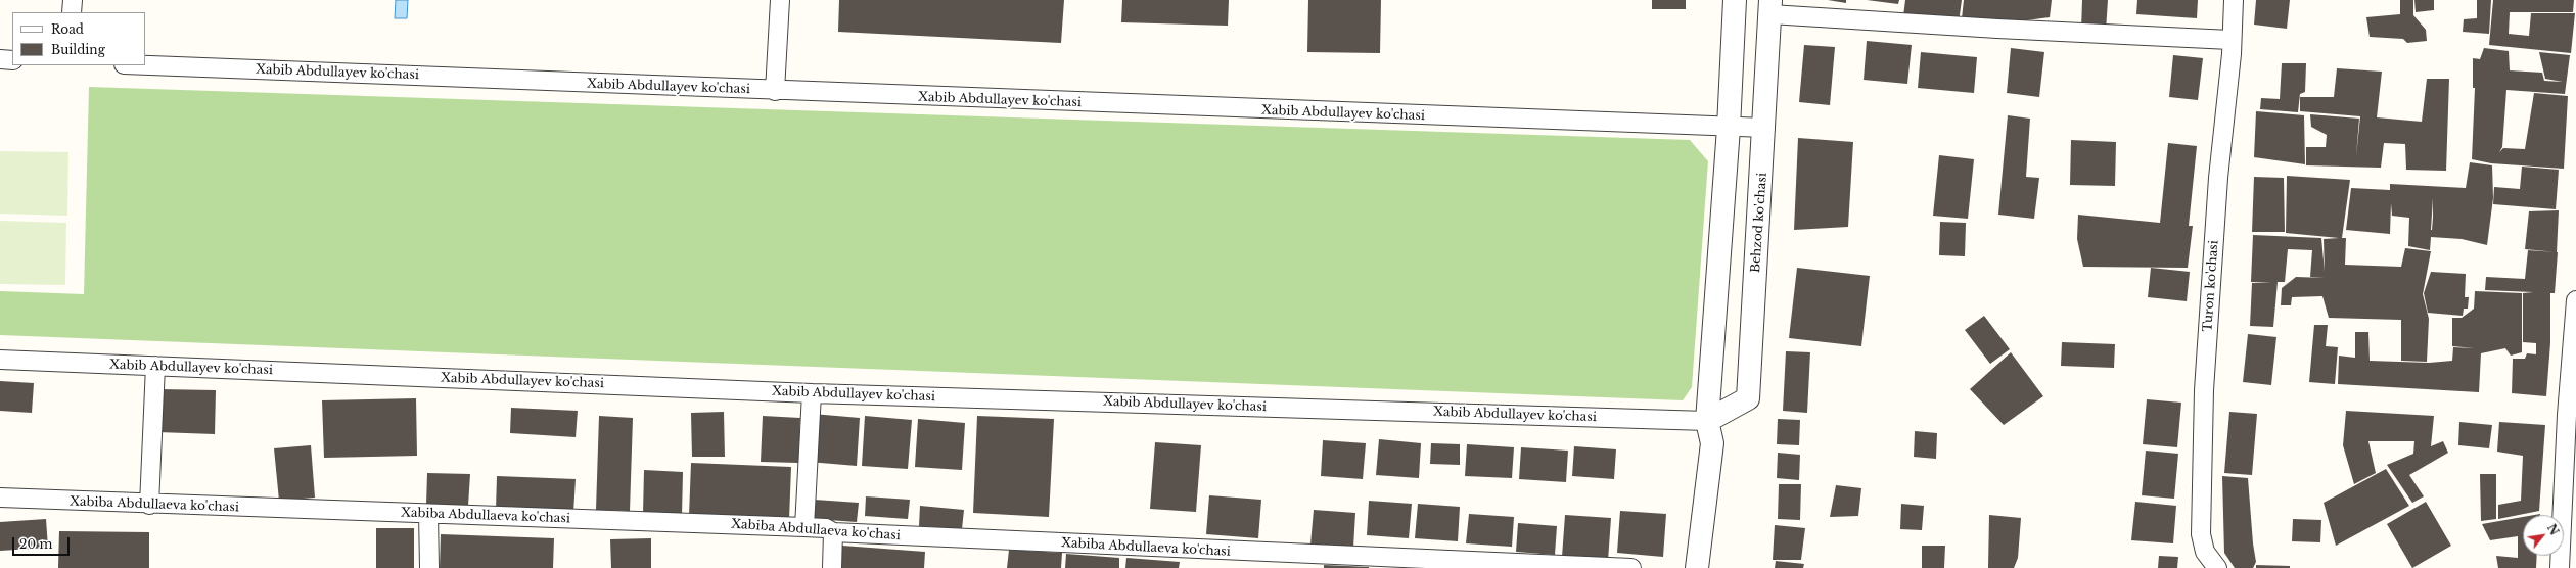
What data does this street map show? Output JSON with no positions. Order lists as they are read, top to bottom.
{
  "streets": {
    "street": [
      "Xabib Abdullayev ko'chasi",
      "Behzod ko'chasi",
      "Turon ko'chasi",
      "Xabiba Abdullaeva ko'chasi"
    ]
  },
  "crossings": [
    ["Xabib Abdullayev ko'chasi", "Behzod ko'chasi"]
  ],
  "legend": ["Road", "Building"],
  "scale_bar": "20 m",
  "north": "top right"
}
